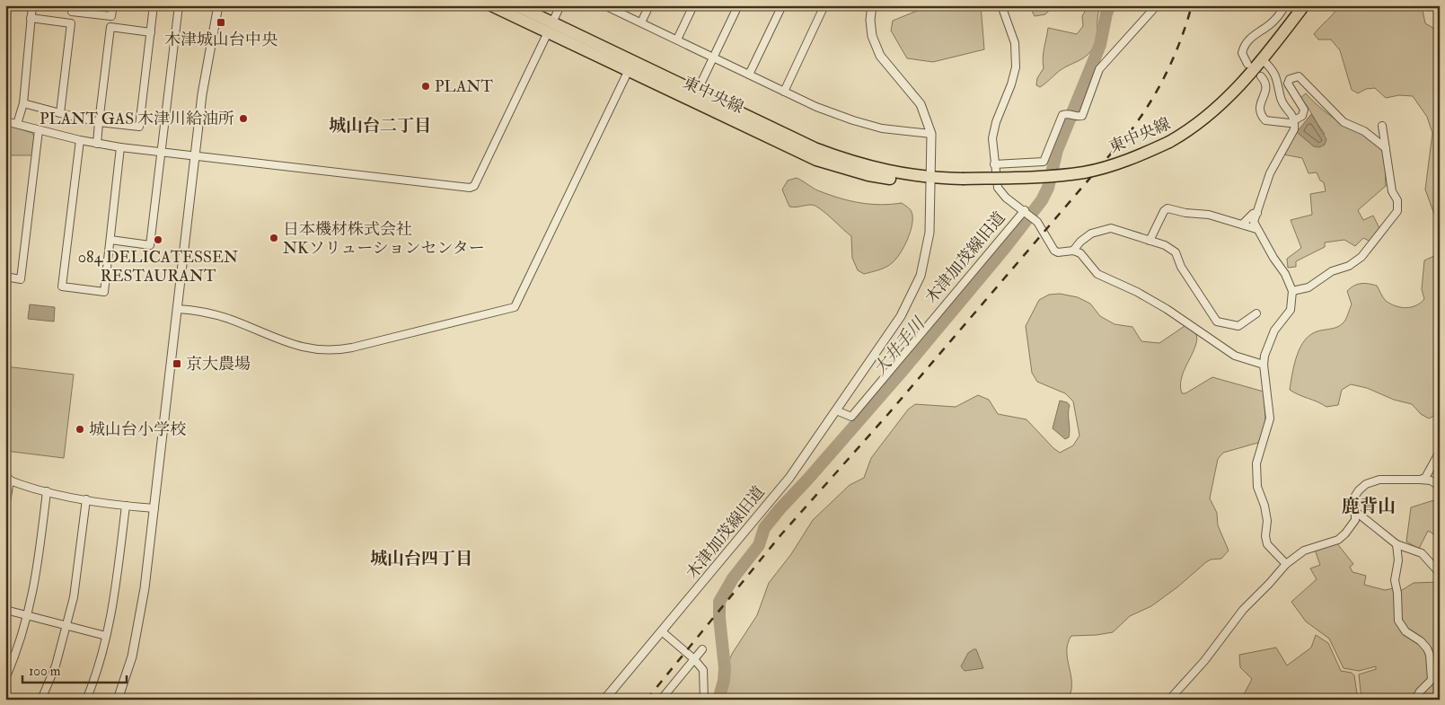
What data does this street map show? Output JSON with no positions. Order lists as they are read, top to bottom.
{
  "streets": {
    "highway": ["東中央線"],
    "street": ["木津加茂線旧道"]
  },
  "districts": ["城山台二丁目", "鹿背山", "城山台四丁目"],
  "water": ["大井手川"],
  "places": {
    "transit": ["木津城山台中央", "京大農場"],
    "other": [
      "PLANT",
      "PLANT GAS 木津川給油所",
      "日本機材株式会社 NKソリューションセンター",
      "084 DELICATESSEN RESTAURANT",
      "城山台小学校"
    ]
  },
  "scale_bar": "100 m"
}
